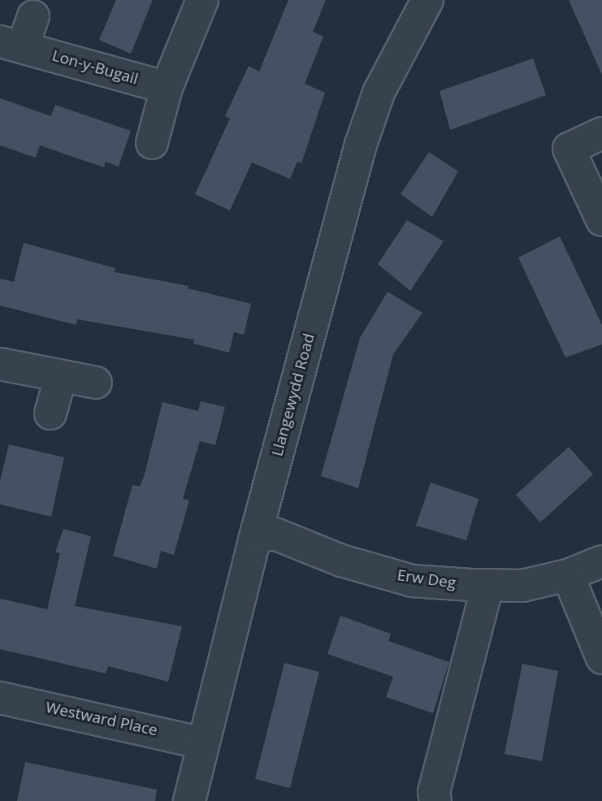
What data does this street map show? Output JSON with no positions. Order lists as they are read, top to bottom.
{
  "streets": {
    "street": [
      "Lon-y-Bugail",
      "Llangewydd Road",
      "Erw Deg",
      "Westward Place"
    ]
  },
  "crossings": [
    ["Llangewydd Road", "Erw Deg"],
    ["Llangewydd Road", "Westward Place"]
  ]
}
